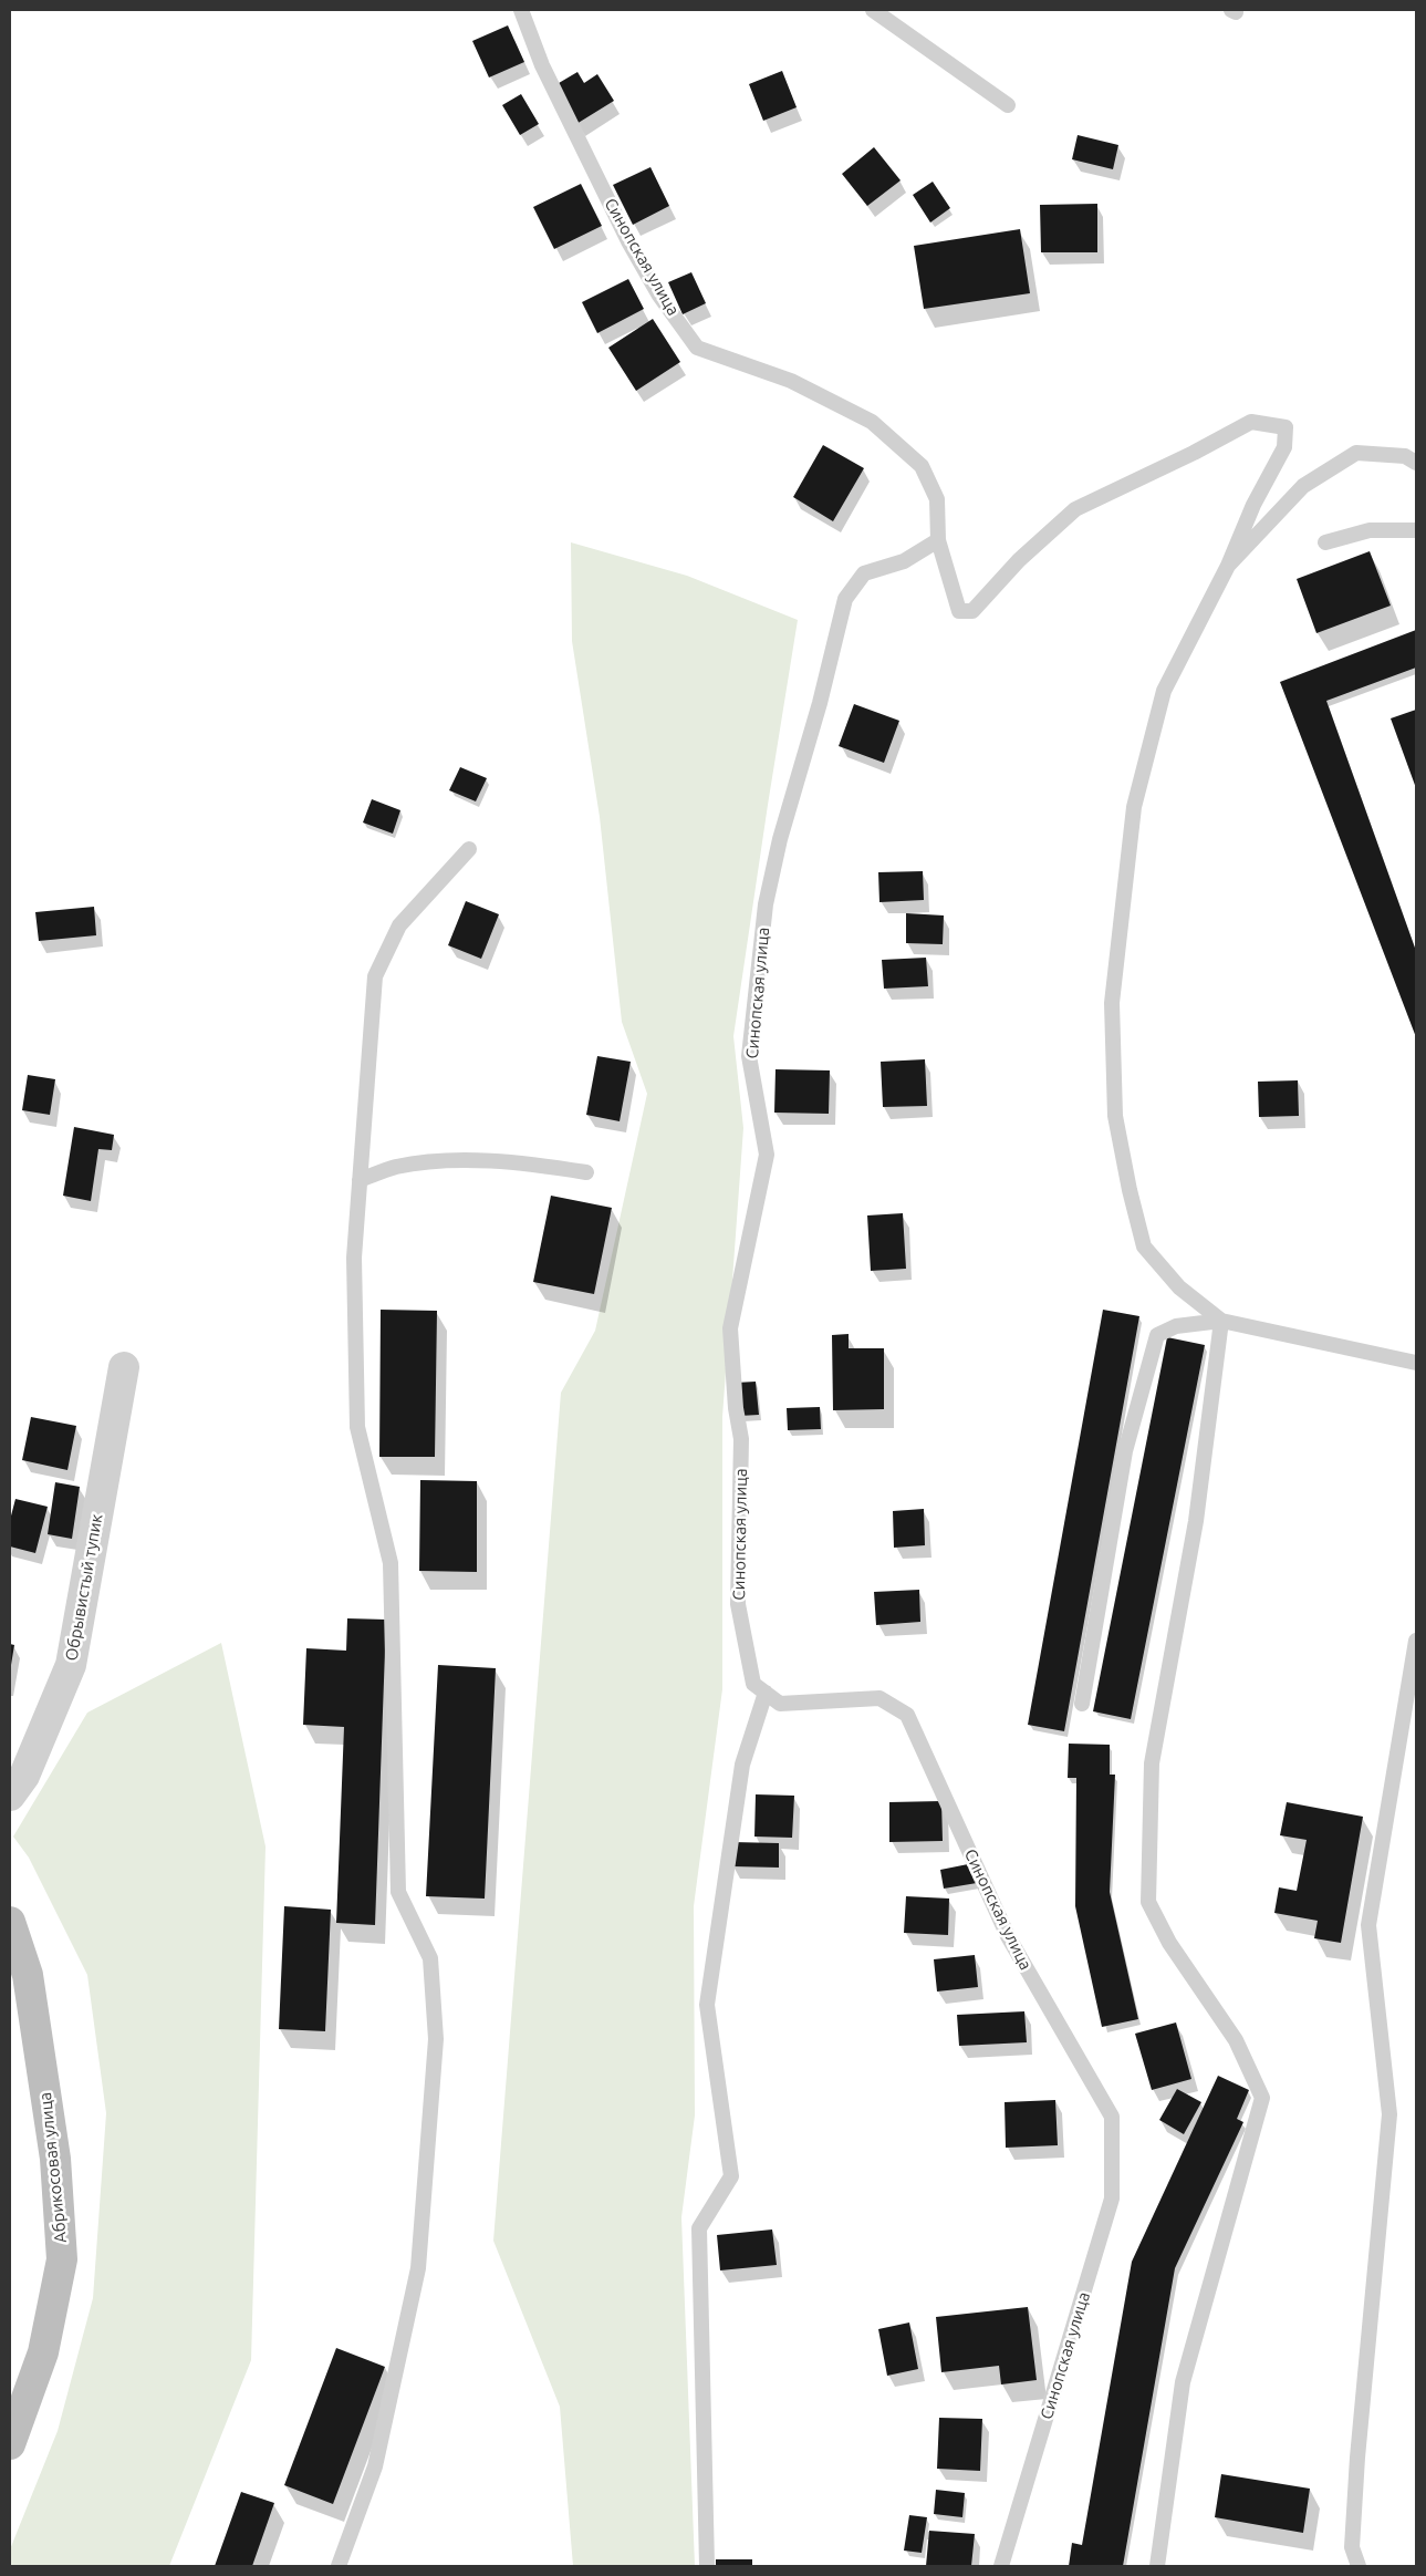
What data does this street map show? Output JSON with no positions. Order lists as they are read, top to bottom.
{
  "streets": {
    "main road": ["Абрикосовая улица"],
    "street": ["Обрывистый тупик"],
    "lane": ["Синопская улица"]
  }
}
